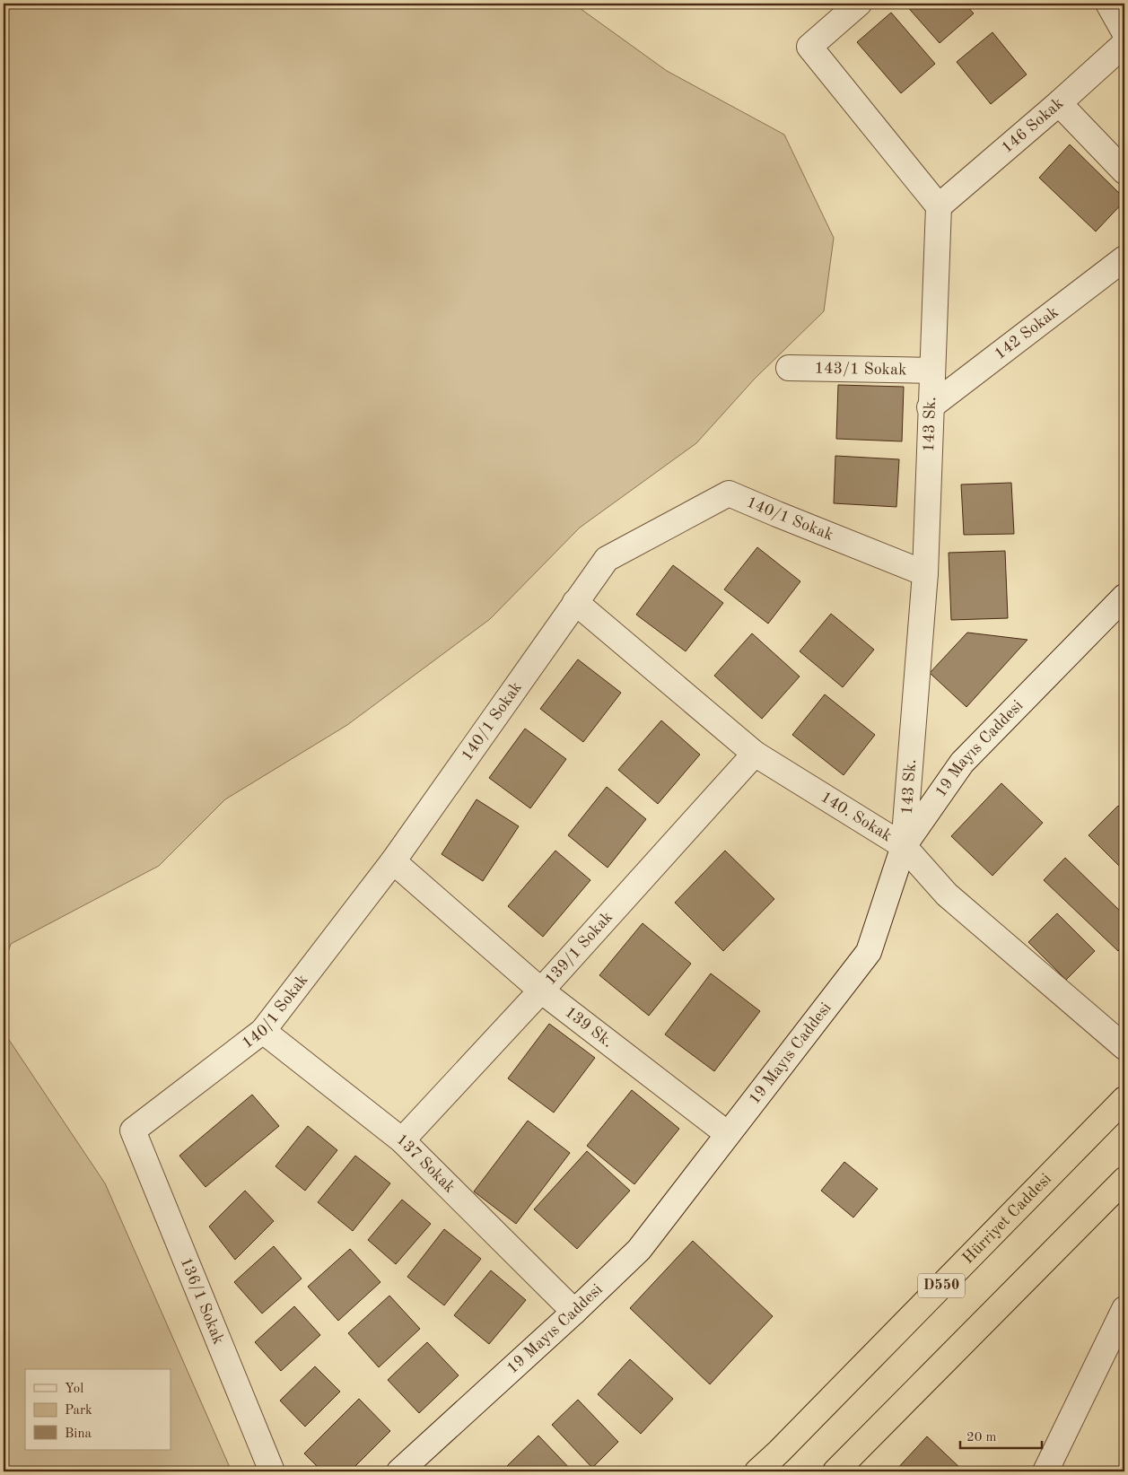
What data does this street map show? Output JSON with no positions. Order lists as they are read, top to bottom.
{
  "streets": {
    "highway": ["Hürriyet Caddesi", "D550"],
    "street": [
      "146 Sokak",
      "142 Sokak",
      "143/1 Sokak",
      "143 Sk.",
      "140/1 Sokak",
      "19 Mayıs Caddesi",
      "140. Sokak",
      "139/1 Sokak",
      "139 Sk.",
      "137 Sokak",
      "136/1 Sokak"
    ]
  },
  "crossings": [
    ["146 Sokak", "143 Sk."],
    ["142 Sokak", "143 Sk."],
    ["143/1 Sokak", "143 Sk."],
    ["143 Sk.", "140/1 Sokak"],
    ["143 Sk.", "19 Mayıs Caddesi"],
    ["143 Sk.", "140. Sokak"],
    ["140/1 Sokak", "140. Sokak"],
    ["140/1 Sokak", "139 Sk."],
    ["140/1 Sokak", "137 Sokak"],
    ["140/1 Sokak", "136/1 Sokak"],
    ["19 Mayıs Caddesi", "140. Sokak"],
    ["19 Mayıs Caddesi", "139 Sk."],
    ["19 Mayıs Caddesi", "137 Sokak"],
    ["140. Sokak", "139/1 Sokak"],
    ["139/1 Sokak", "139 Sk."],
    ["139/1 Sokak", "137 Sokak"]
  ],
  "legend": ["Yol", "Park", "Bina"],
  "scale_bar": "20 m"
}
